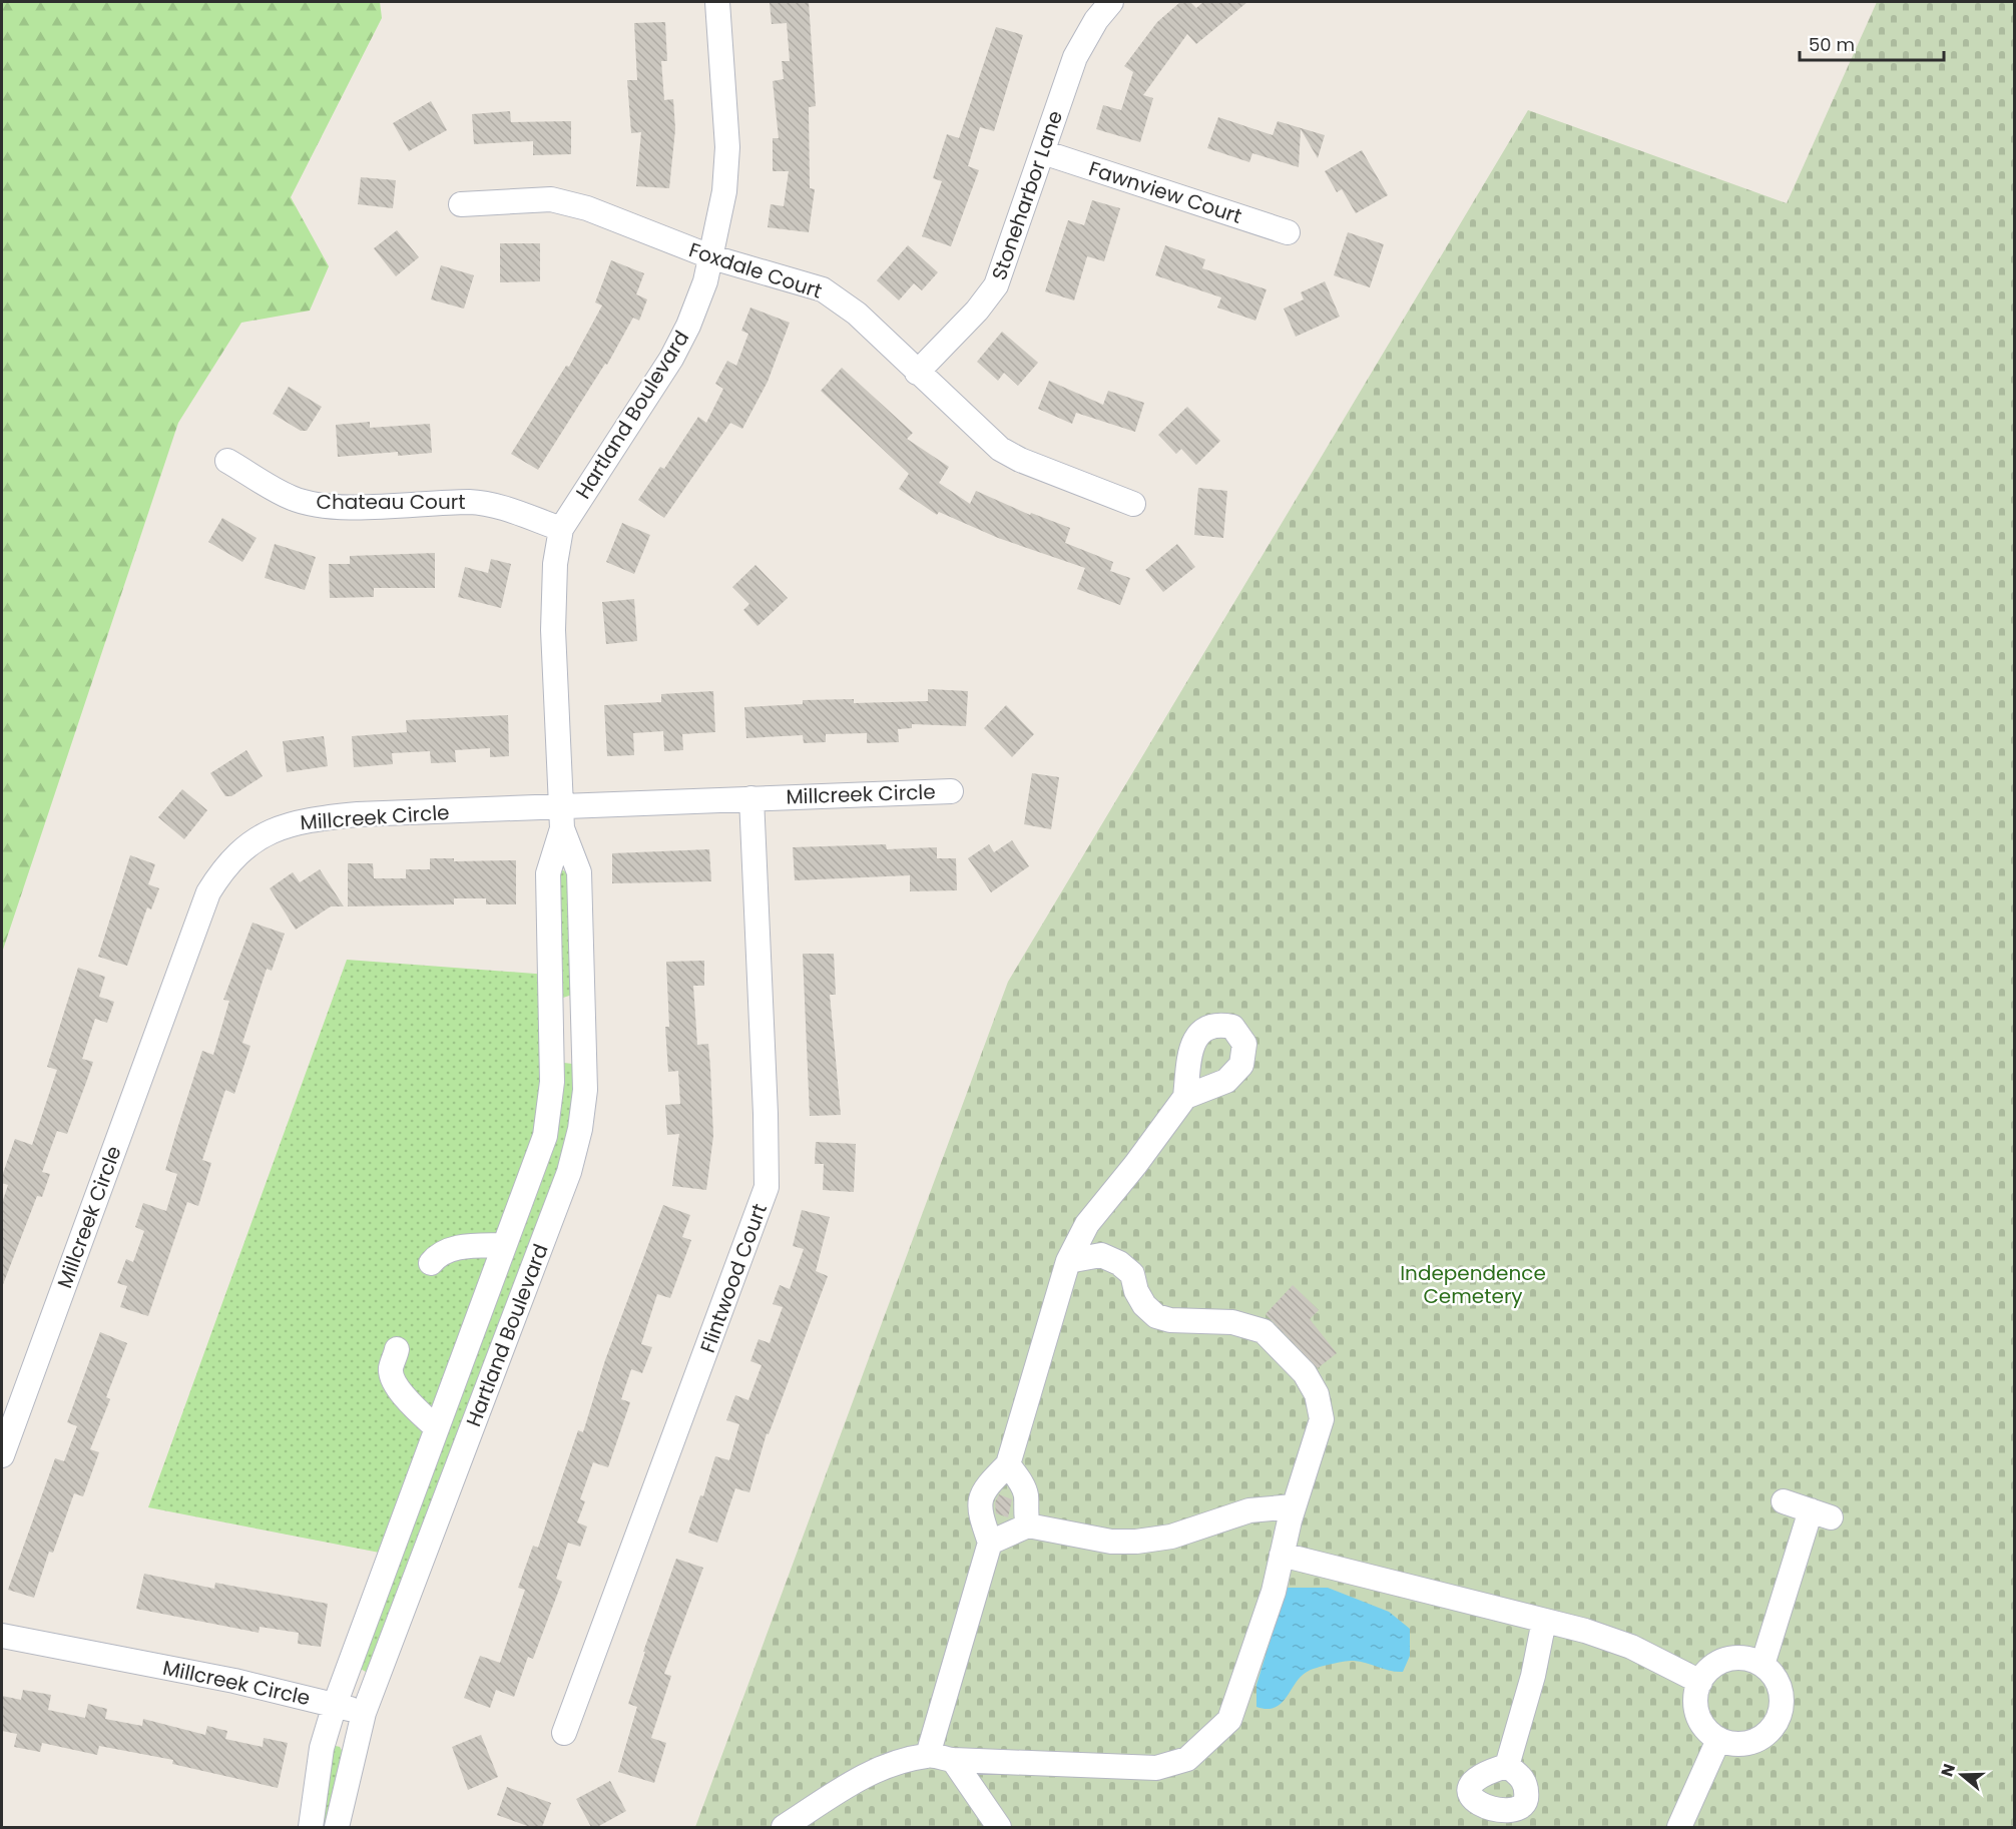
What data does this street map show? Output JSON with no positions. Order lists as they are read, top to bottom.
{
  "streets": {
    "street": [
      "Fawnview Court",
      "Stoneharbor Lane",
      "Foxdale Court",
      "Hartland Boulevard",
      "Chateau Court",
      "Millcreek Circle",
      "Flintwood Court"
    ]
  },
  "crossings": [
    ["Fawnview Court", "Stoneharbor Lane"],
    ["Stoneharbor Lane", "Foxdale Court"],
    ["Foxdale Court", "Hartland Boulevard"],
    ["Hartland Boulevard", "Chateau Court"],
    ["Hartland Boulevard", "Millcreek Circle"],
    ["Millcreek Circle", "Flintwood Court"]
  ],
  "parks": ["Independence Cemetery"],
  "scale_bar": "50 m",
  "north": "left"
}
